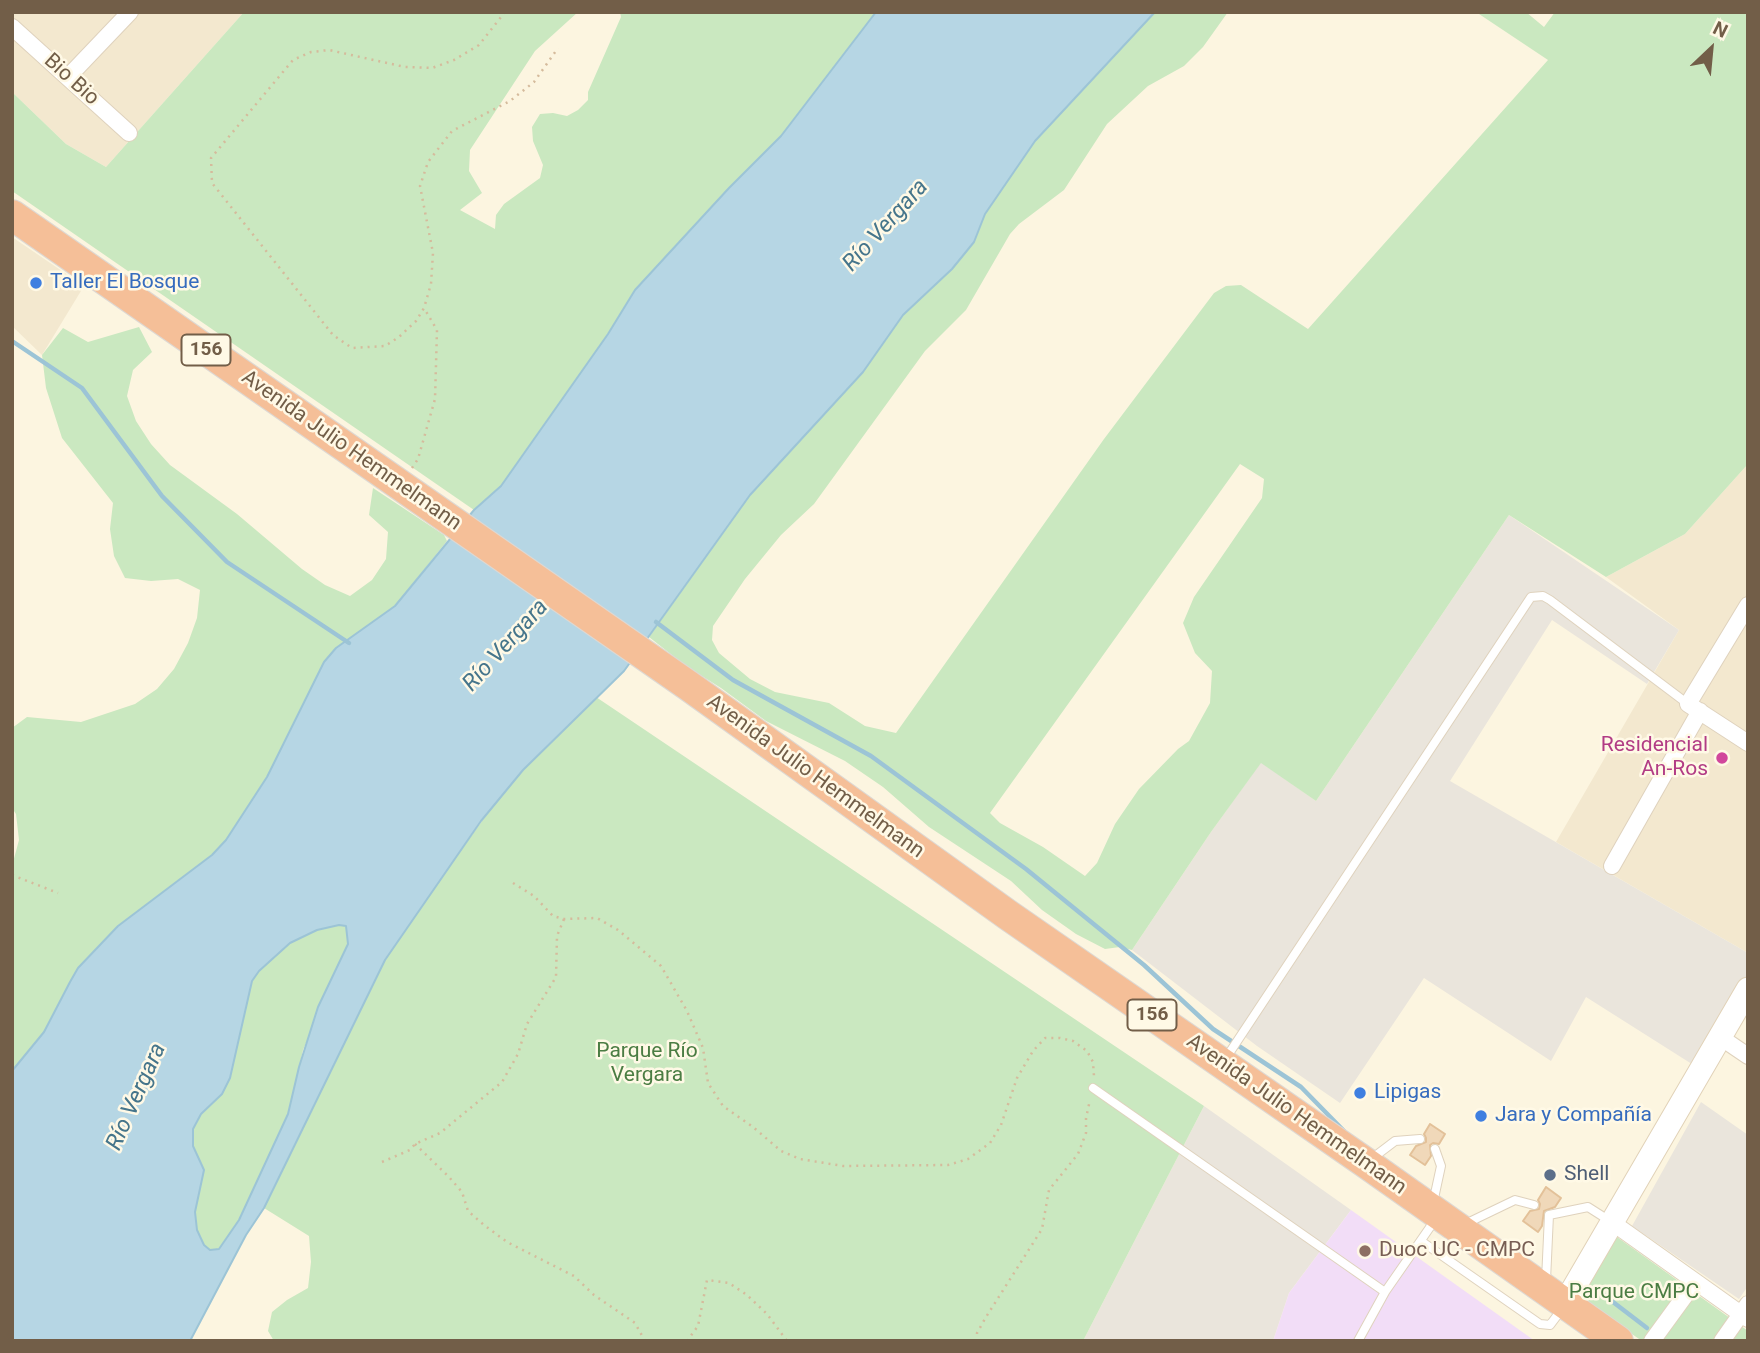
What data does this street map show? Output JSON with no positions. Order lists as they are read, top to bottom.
{
  "streets": {
    "highway": ["156", "Avenida Julio Hemmelmann"],
    "street": ["Bio Bio"]
  },
  "water": ["Río Vergara"],
  "parks": ["Parque Río Vergara", "Parque CMPC"],
  "places": [
    "Taller El Bosque",
    "Residencial An-Ros",
    "Lipigas",
    "Jara y Compañía",
    "Shell",
    "Duoc UC - CMPC"
  ],
  "north": "top right"
}
